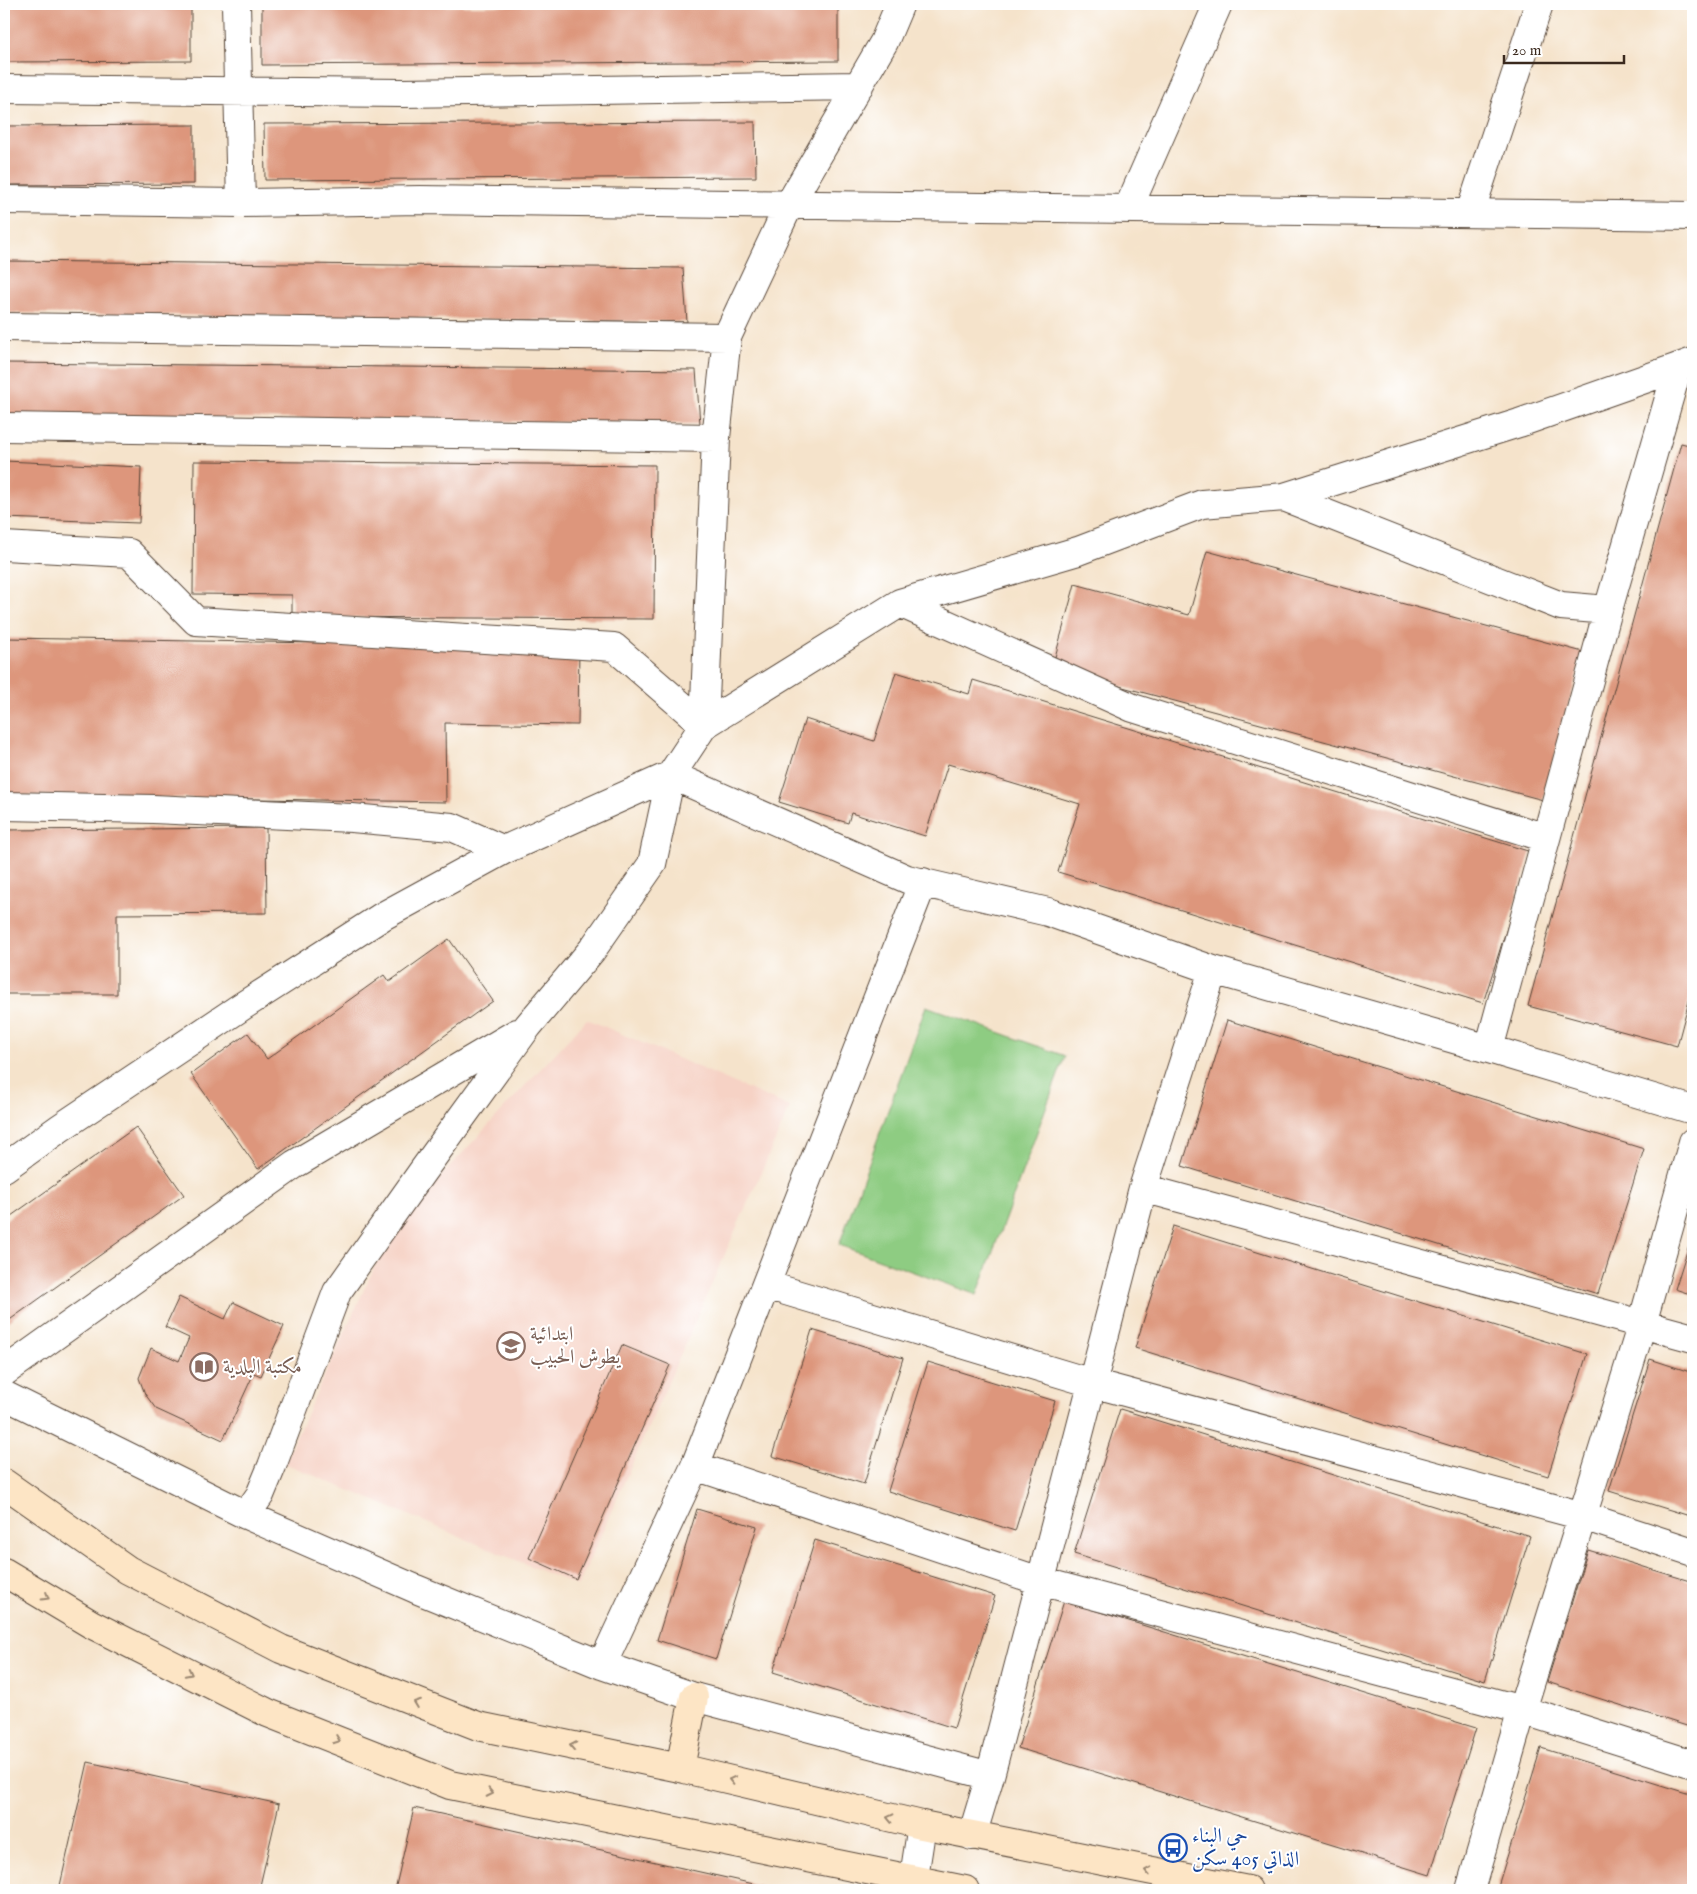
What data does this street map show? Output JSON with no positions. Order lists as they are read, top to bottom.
{
  "places": {
    "school or university": ["ابتدائية يطوش الحبيب"],
    "library": ["مكتبة البلدية"],
    "bus stop": ["حي البناء الذاتي 405 سكن"]
  },
  "scale_bar": "20 m"
}
